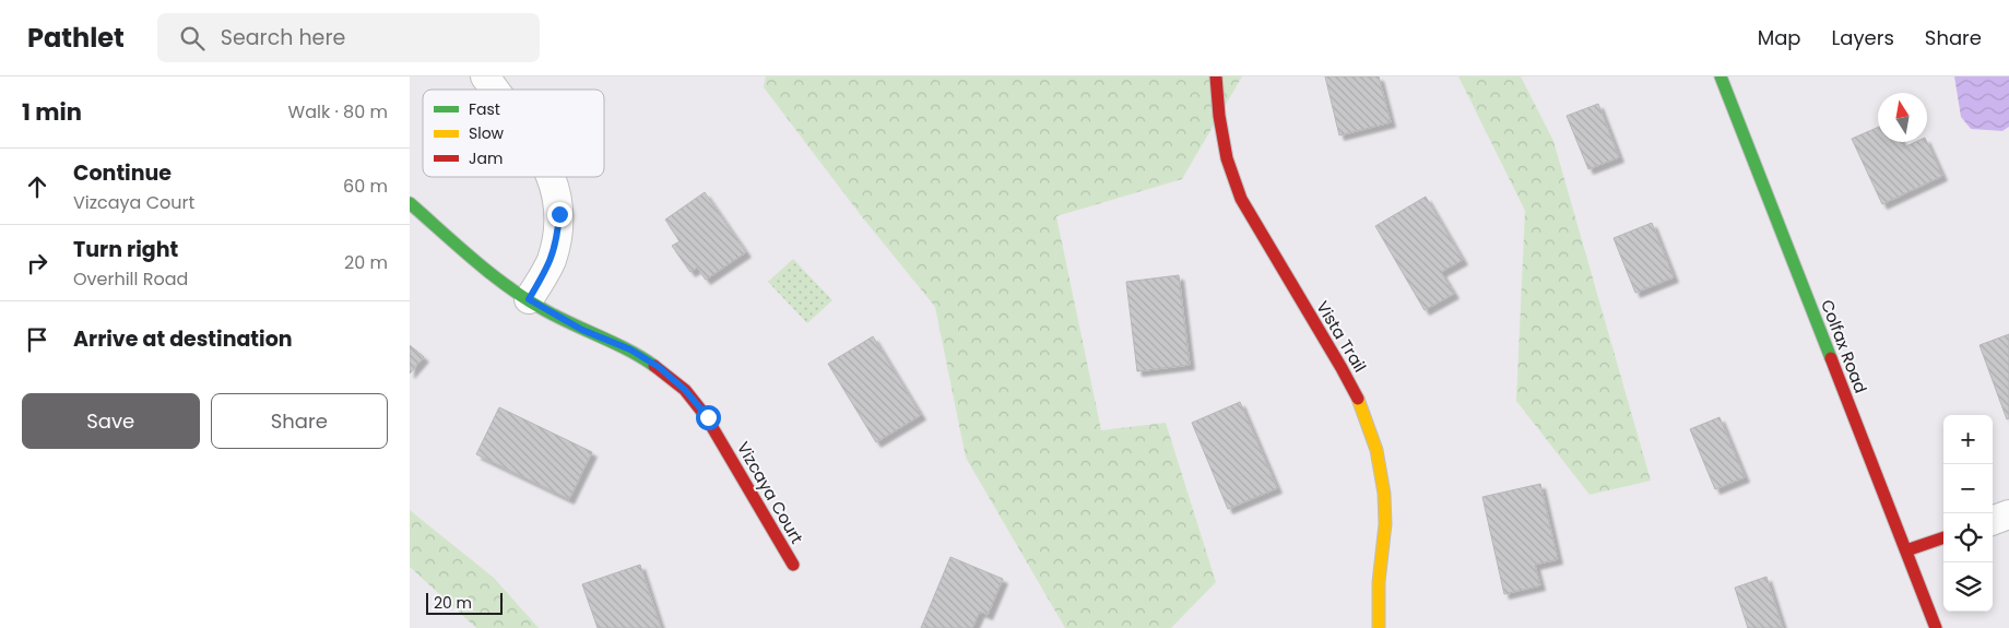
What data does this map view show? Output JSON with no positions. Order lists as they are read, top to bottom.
{
  "streets": {
    "street": ["Vista Trail", "Colfax Road", "Vizcaya Court"]
  },
  "legend": ["Fast", "Slow", "Jam"],
  "scale_bar": "20 m",
  "north": "top",
  "page": {
    "header": "Pathlet",
    "search": "Search here",
    "nav": ["Map", "Layers", "Share"],
    "heading": ["1 min", "Walk · 80 m"],
    "list": [
      ["Continue", "Vizcaya Court", "60 m"],
      ["Turn right", "Overhill Road", "20 m"],
      "Arrive at destination"
    ],
    "buttons": ["Save", "Share"],
    "map_buttons": ["+", "−"],
    "scale": "20 m"
  }
}
